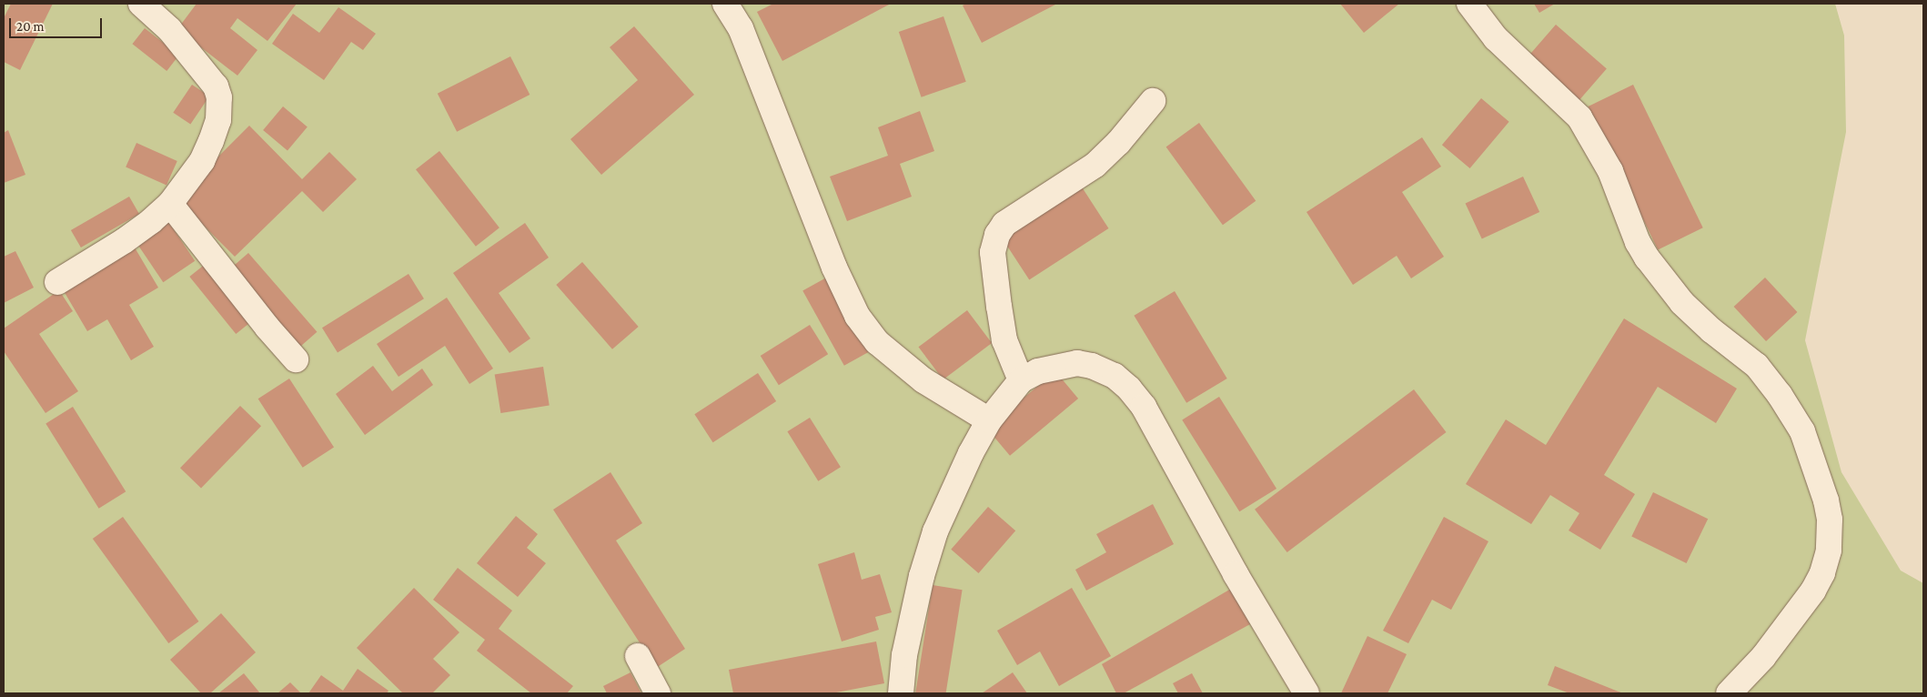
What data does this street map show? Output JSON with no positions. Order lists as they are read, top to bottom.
{
  "scale_bar": "20 m"
}
